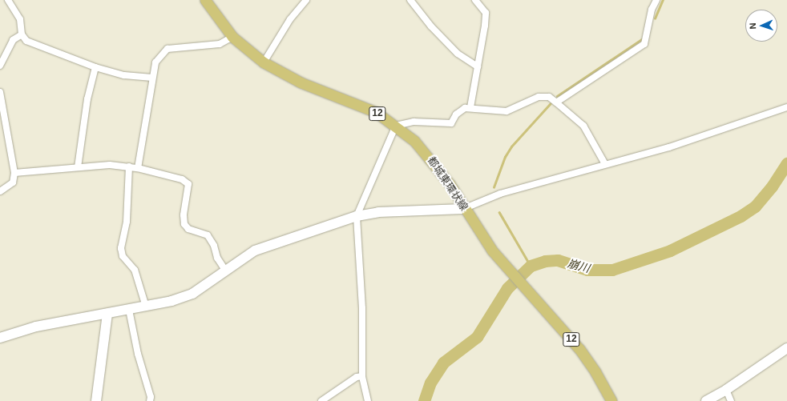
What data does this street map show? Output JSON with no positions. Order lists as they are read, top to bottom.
{
  "streets": {
    "main road": ["12", "都城東環状線"]
  },
  "water": ["崩川"],
  "north": "left"
}
